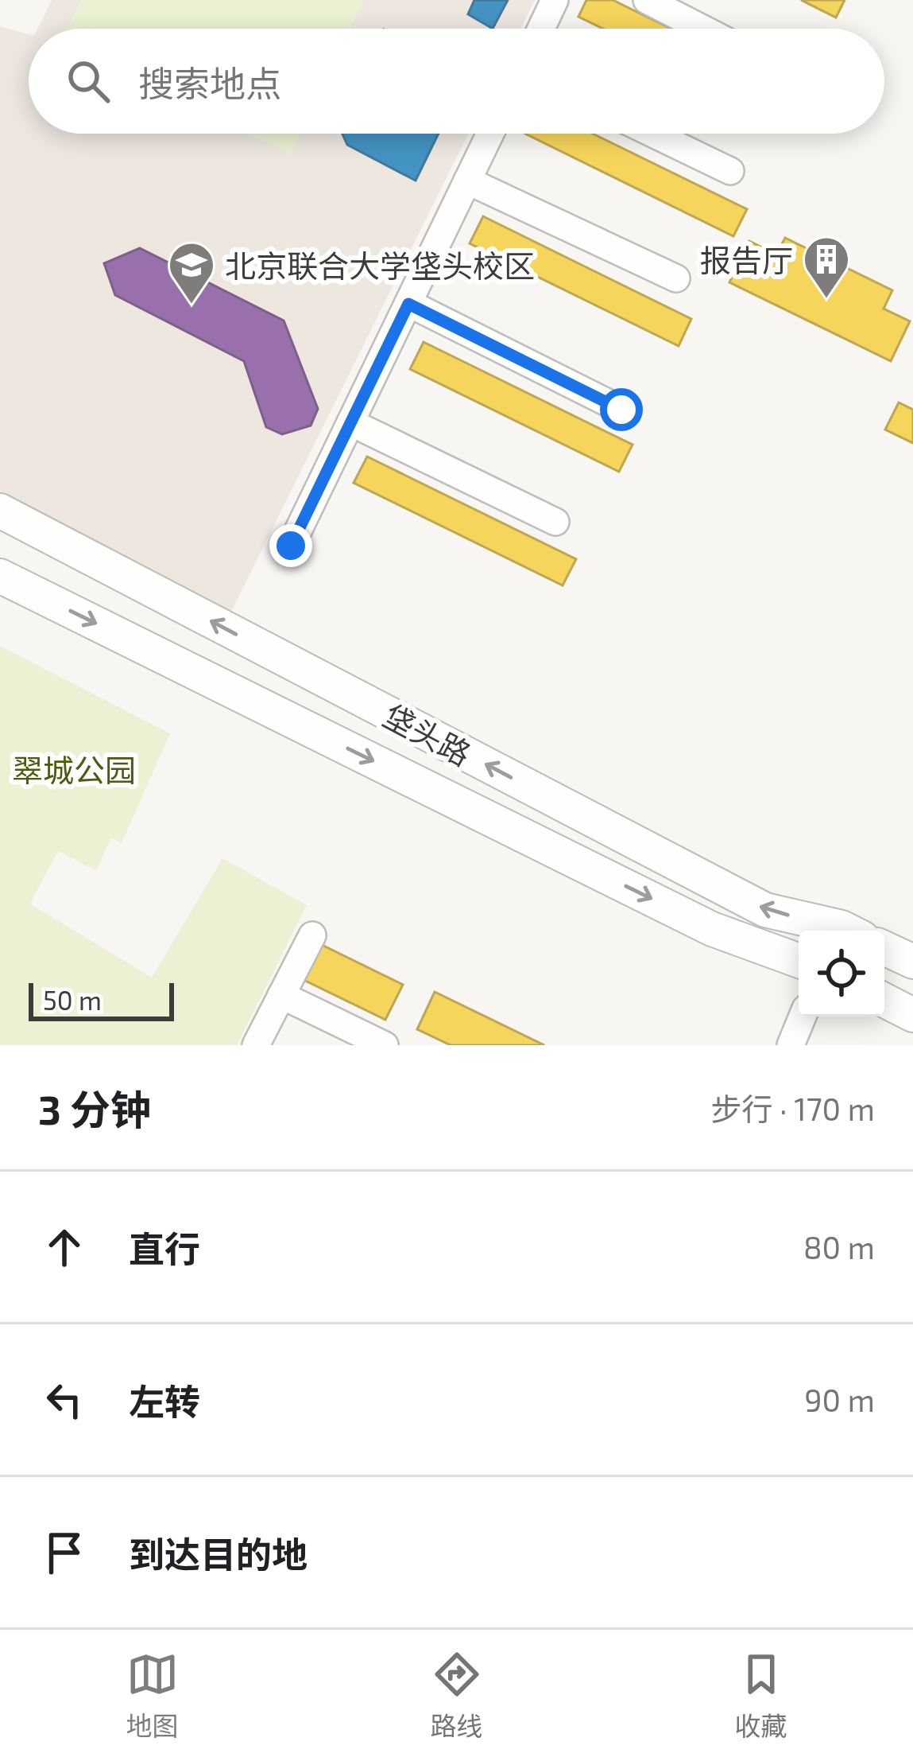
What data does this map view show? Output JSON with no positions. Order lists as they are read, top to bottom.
{
  "streets": {
    "main road": ["垡头路"]
  },
  "parks": ["翠城公园"],
  "places": {
    "building": ["报告厅"],
    "school or university": ["北京联合大学垡头校区"]
  },
  "scale_bar": "50 m",
  "page": {
    "search": "搜索地点",
    "scale": "50 m",
    "heading": ["3 分钟", "步行 · 170 m"],
    "list": [
      ["直行", "80 m"],
      ["左转", "90 m"],
      "到达目的地"
    ],
    "nav": ["地图", "路线", "收藏"]
  }
}
